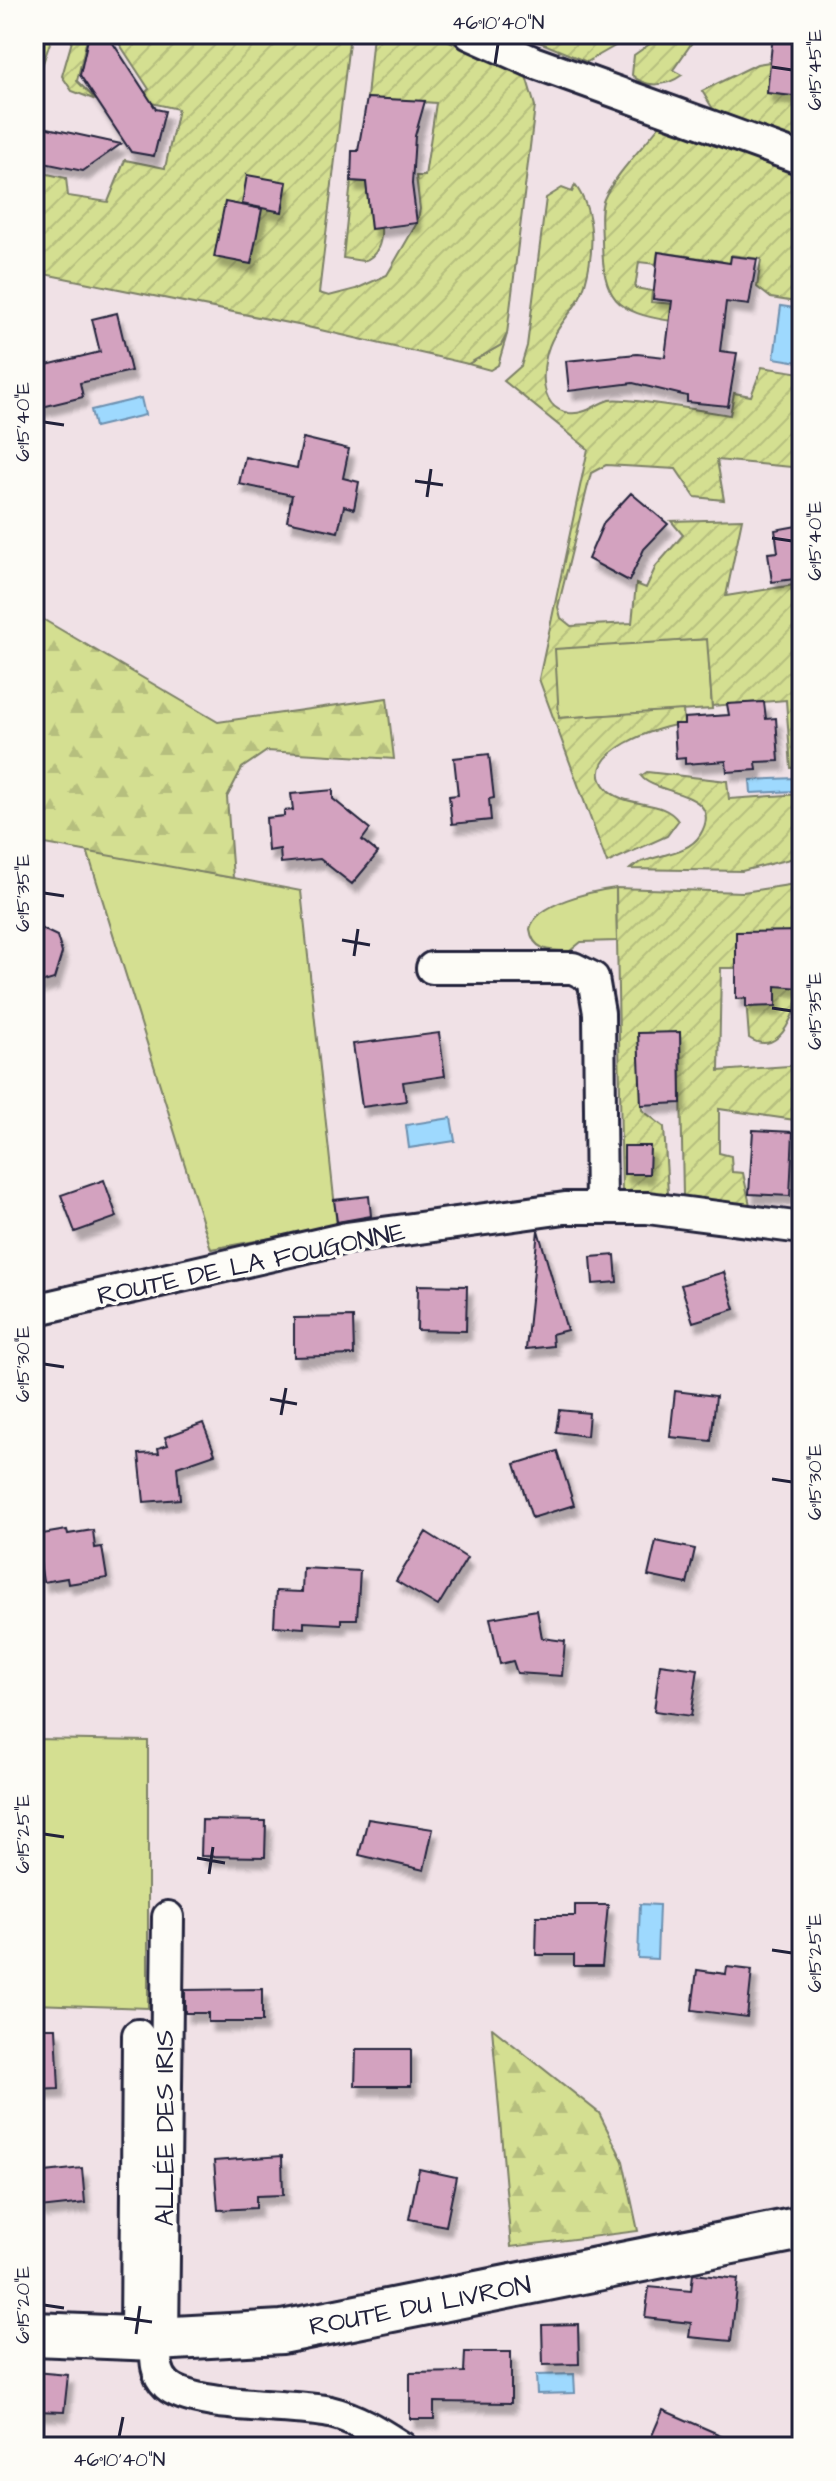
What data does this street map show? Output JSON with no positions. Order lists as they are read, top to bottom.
{
  "streets": {
    "street": ["ROUTE DE LA FOUGONNE", "ALLÉE DES IRIS", "ROUTE DU LIVRON"]
  },
  "crossings": [
    ["ALLÉE DES IRIS", "ROUTE DU LIVRON"]
  ],
  "coordinates": [
    "46°10'40\"N",
    "6°15'45\"E",
    "6°15'40\"E",
    "6°15'35\"E",
    "6°15'30\"E",
    "6°15'25\"E",
    "6°15'20\"E"
  ]
}
